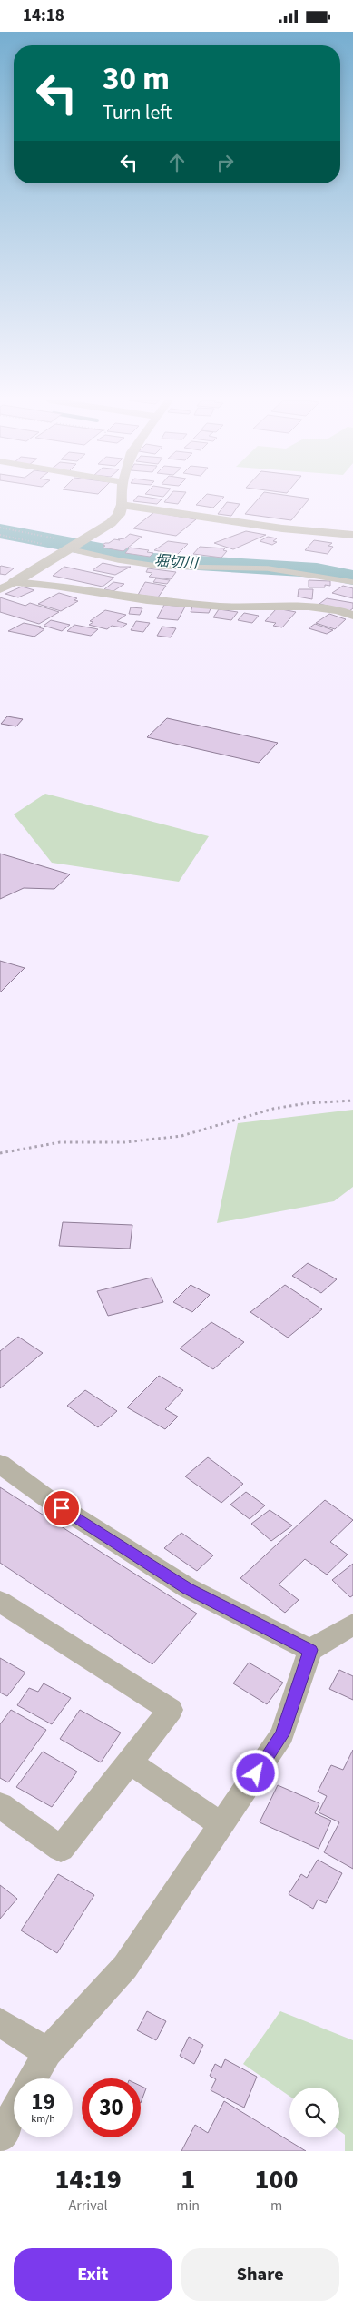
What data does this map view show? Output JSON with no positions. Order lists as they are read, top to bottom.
{
  "water": ["堀切川"],
  "page": {
    "status": "14:18",
    "turn": ["30 m", "Turn left"],
    "speed": "19 km/h",
    "limit": "30",
    "eta": [
      "14:19",
      "Arrival",
      "1",
      "min",
      "100",
      "m"
    ],
    "buttons": ["Exit", "Share"]
  }
}
